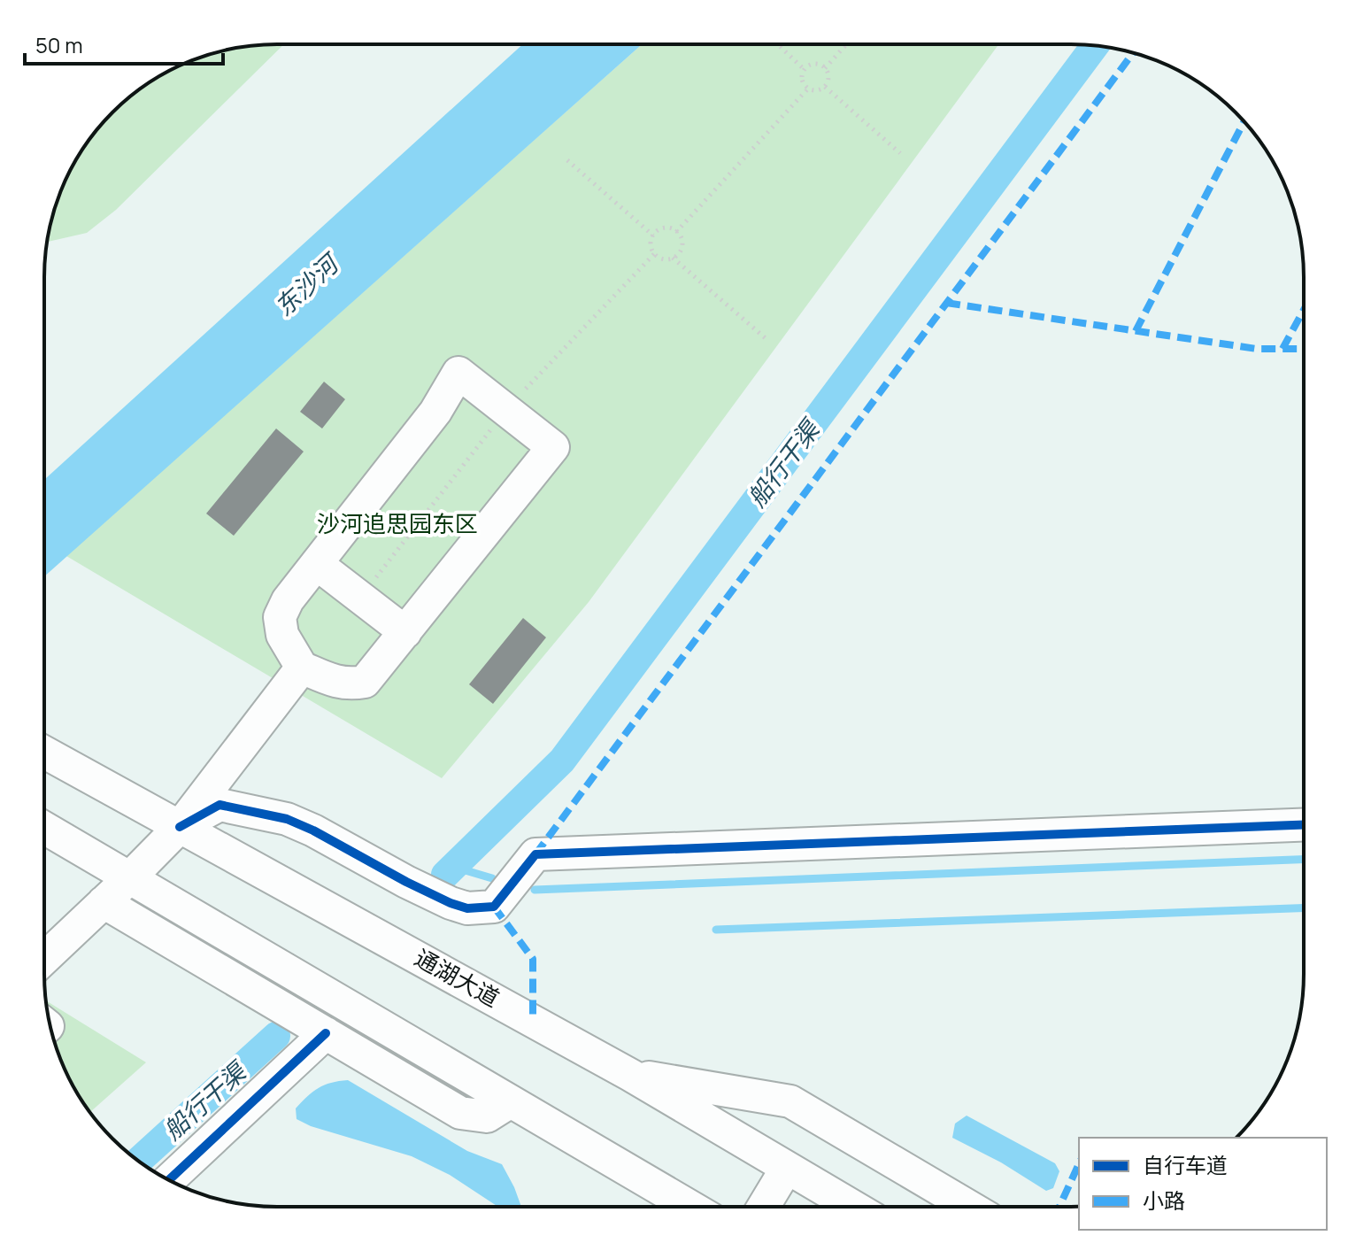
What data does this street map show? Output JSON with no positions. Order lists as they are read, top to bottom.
{
  "streets": {
    "street": ["通湖大道"]
  },
  "water": ["东沙河", "船行干渠"],
  "parks": ["沙河追思园东区"],
  "legend": ["自行车道", "小路"],
  "scale_bar": "50 m"
}
